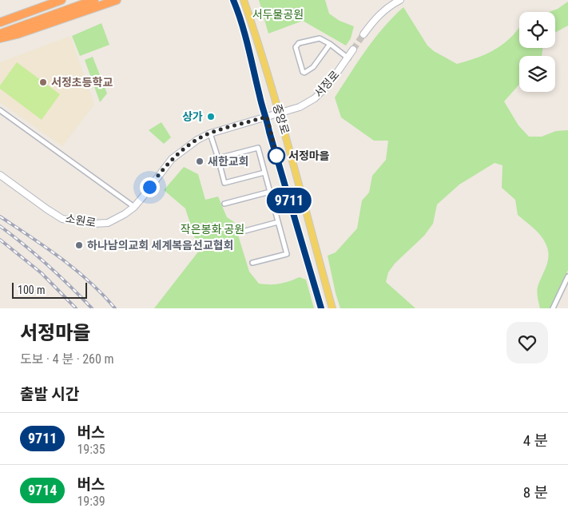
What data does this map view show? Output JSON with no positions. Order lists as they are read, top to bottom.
{
  "streets": {
    "main road": ["서정로", "중앙로", "소원로"]
  },
  "crossings": [
    ["서정로", "중앙로"],
    ["서정로", "소원로"],
    ["중앙로", "소원로"]
  ],
  "parks": ["서두물공원", "작은봉화 공원"],
  "places": [
    "서정초등학교",
    "상가",
    "서정마을",
    "새한교회",
    "하나남의교회 세계복음선교협회"
  ],
  "lines": ["bus line 9711"],
  "scale_bar": "100 m",
  "page": {
    "on_map": "9711",
    "scale": "100 m",
    "heading": [
      ["서정마을", "도보 · 4 분 · 260 m"],
      "출발 시간"
    ],
    "list": [
      {
        "mark": "9711",
        "name": "버스",
        "note": "19:35",
        "value": "4 분"
      },
      {
        "mark": "9714",
        "name": "버스",
        "note": "19:39",
        "value": "8 분"
      }
    ]
  }
}
